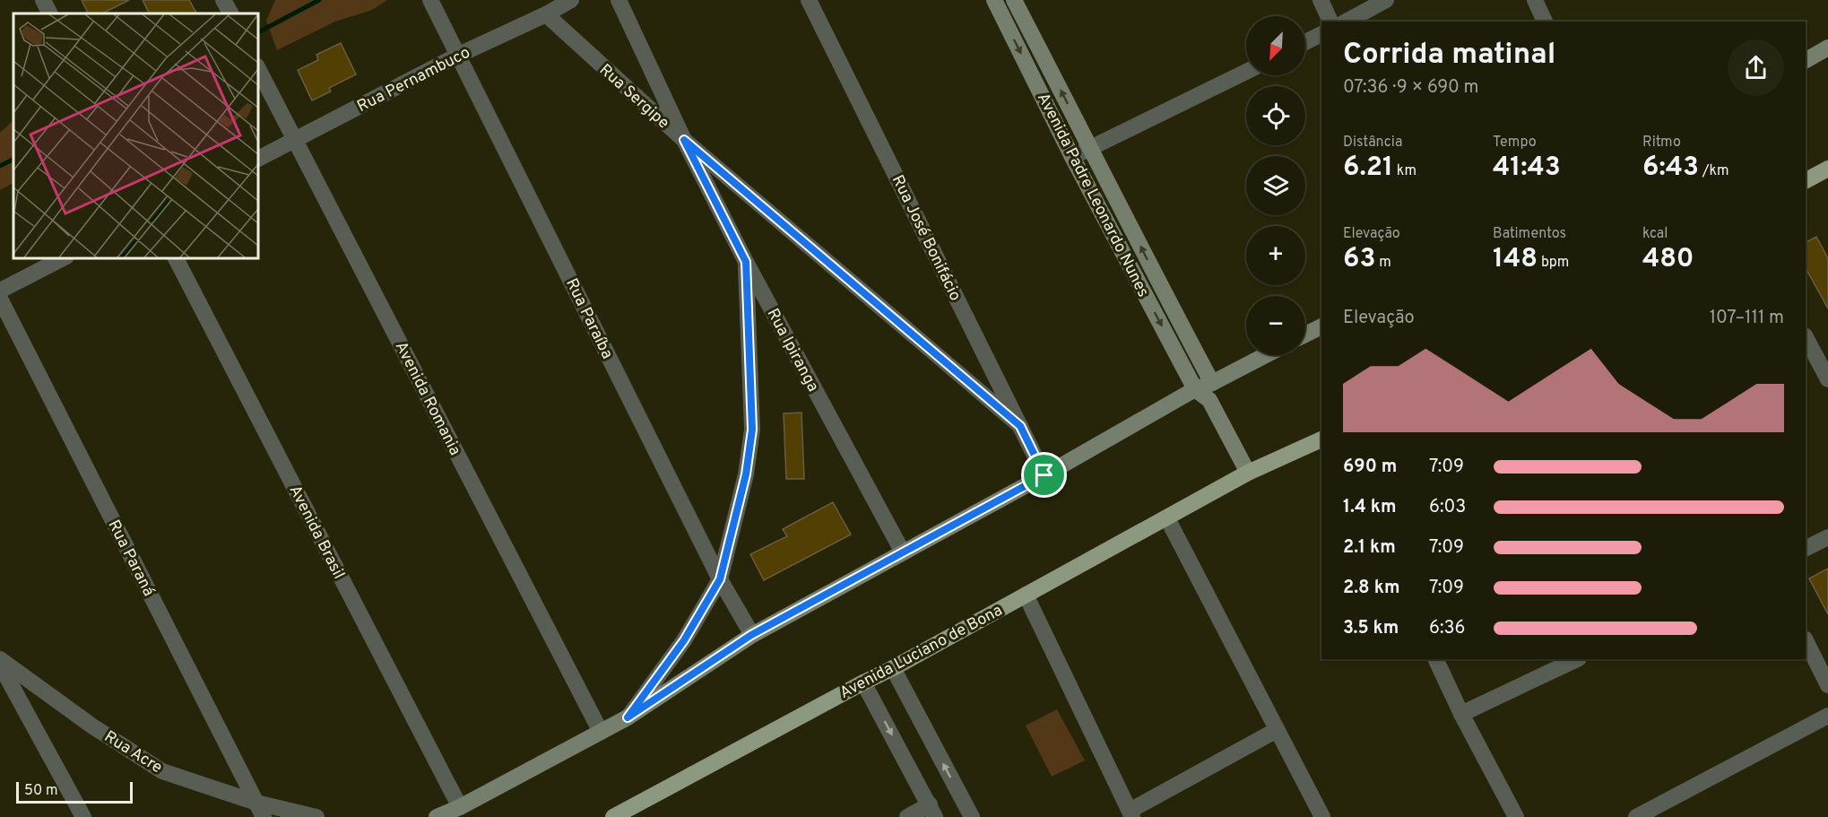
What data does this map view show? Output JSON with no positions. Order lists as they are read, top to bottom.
{
  "streets": {
    "main road": ["Avenida Padre Leonardo Nunes", "Avenida Luciano de Bona"],
    "street": [
      "Rua Pernambuco",
      "Rua Sergipe",
      "Rua José Bonifácio",
      "Rua Paraíba",
      "Rua Ipiranga",
      "Avenida Romania",
      "Avenida Brasil",
      "Rua Paraná",
      "Rua Acre"
    ]
  },
  "crossings": [
    ["Rua Pernambuco", "Rua Sergipe"],
    ["Rua Pernambuco", "Rua Paraíba"],
    ["Rua Pernambuco", "Avenida Romania"],
    ["Rua Sergipe", "Rua José Bonifácio"],
    ["Rua Sergipe", "Rua Ipiranga"],
    ["Rua Paraná", "Rua Acre"]
  ],
  "scale_bar": "50 m",
  "north": "bottom left",
  "page": {
    "map_buttons": ["+", "−"],
    "heading": ["Corrida matinal", "07:36 · 9 × 690 m"],
    "stats": [
      ["Distância", "6.21 km"],
      ["Tempo", "41:43"],
      ["Ritmo", "6:43 /km"],
      ["Elevação", "63 m"],
      ["Batimentos", "148 bpm"],
      ["kcal", "480"]
    ],
    "chart": ["Elevação", "107–111 m"],
    "list": [
      {
        "name": "690 m",
        "note": "7:09"
      },
      {
        "name": "1.4 km",
        "note": "6:03"
      },
      {
        "name": "2.1 km",
        "note": "7:09"
      },
      {
        "name": "2.8 km",
        "note": "7:09"
      },
      {
        "name": "3.5 km",
        "note": "6:36"
      }
    ],
    "scale": "50 m"
  }
}
